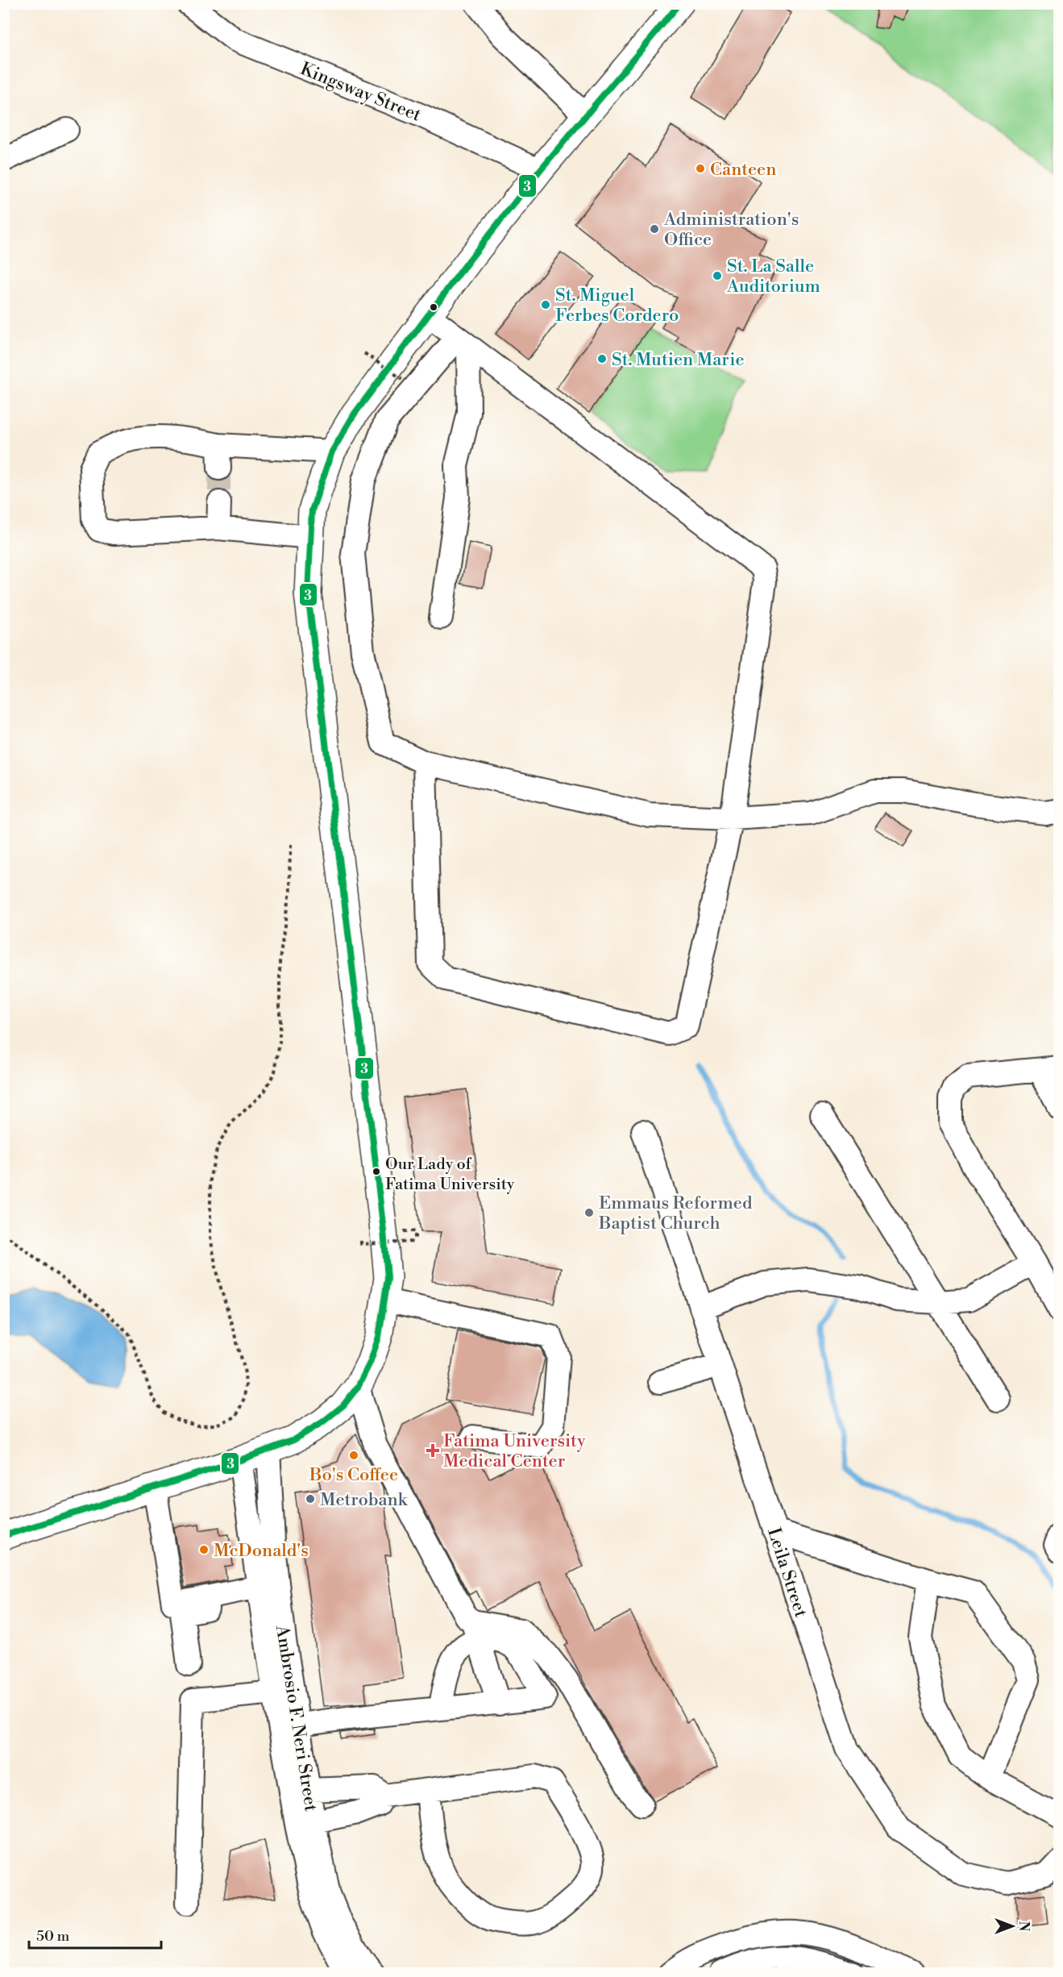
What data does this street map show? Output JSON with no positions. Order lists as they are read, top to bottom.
{
  "streets": {
    "street": ["Kingsway Street", "Leila Street", "Ambrosio F. Neri Street"]
  },
  "places": {
    "other": [
      "Canteen",
      "Administration's Office",
      "St. La Salle Auditorium",
      "St. Miguel Ferbes Cordero",
      "St. Mutien Marie",
      "Our Lady of Fatima University",
      "Emmaus Reformed Baptist Church",
      "Bo's Coffee",
      "Metrobank",
      "McDonald's"
    ],
    "health": ["Fatima University Medical Center"]
  },
  "lines": ["transit line 3"],
  "scale_bar": "50 m",
  "north": "right"
}
